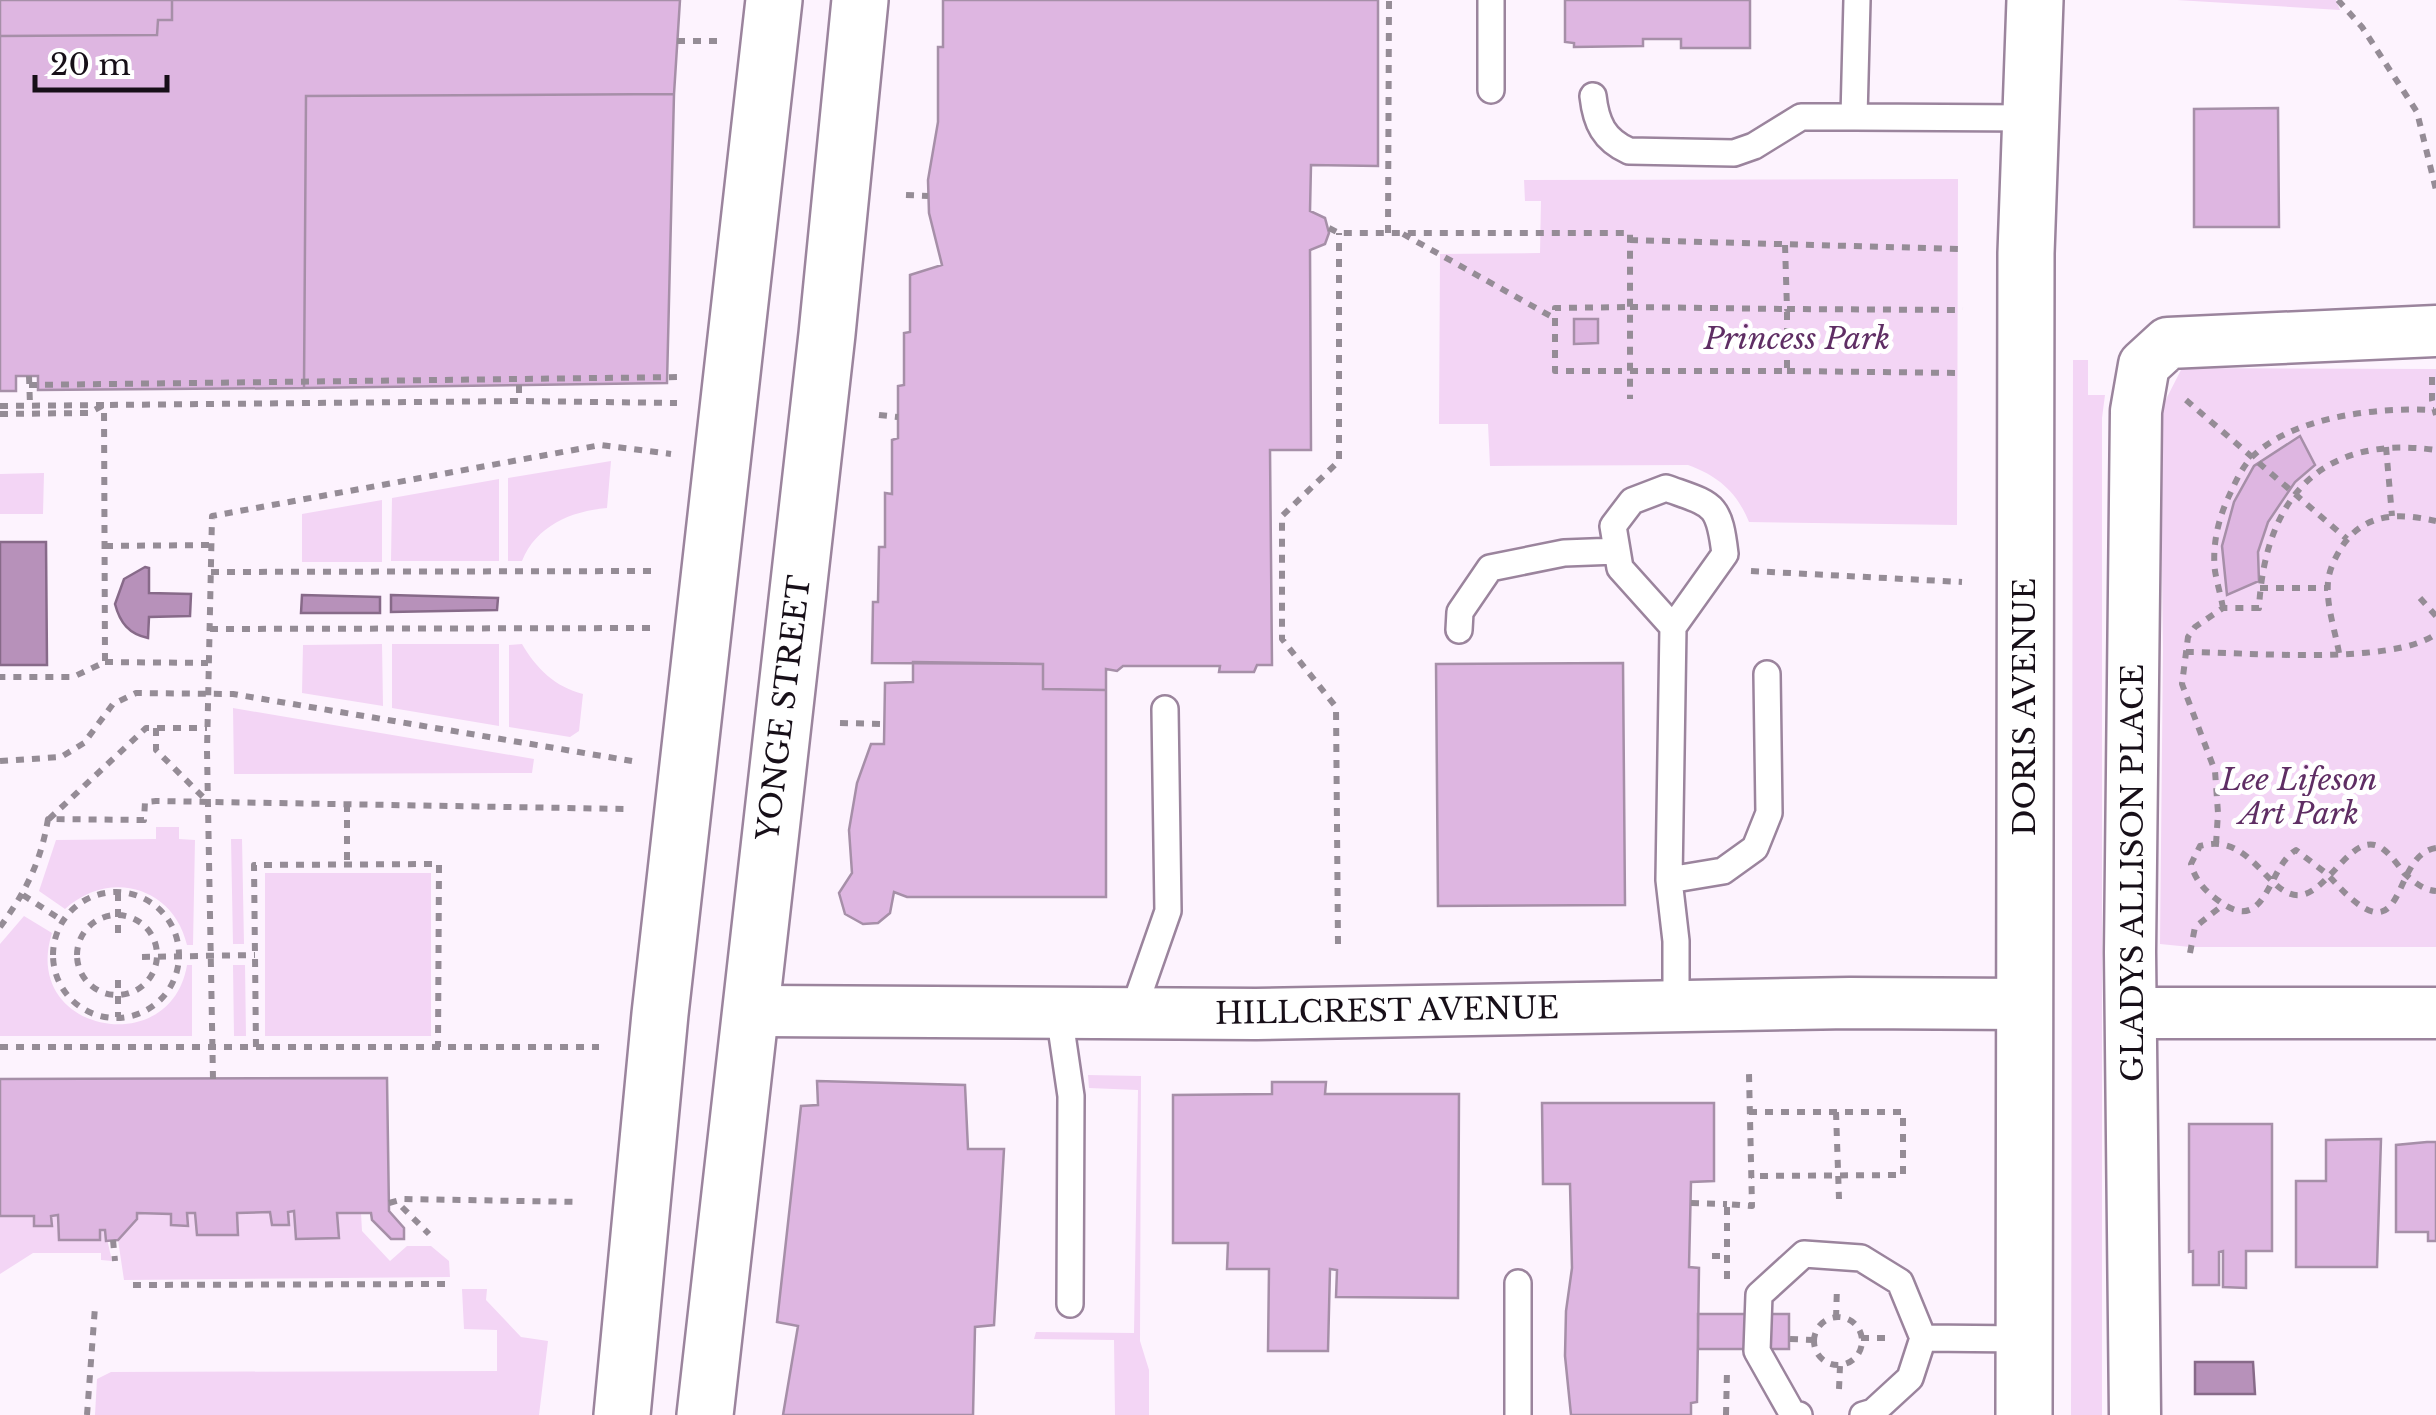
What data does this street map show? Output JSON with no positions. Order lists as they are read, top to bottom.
{
  "streets": {
    "main road": ["DORIS AVENUE", "YONGE STREET"],
    "street": ["GLADYS ALLISON PLACE", "HILLCREST AVENUE"]
  },
  "crossings": [
    ["DORIS AVENUE", "HILLCREST AVENUE"],
    ["YONGE STREET", "HILLCREST AVENUE"]
  ],
  "parks": ["Princess Park", "Lee Lifeson Art Park"],
  "scale_bar": "20 m"
}
